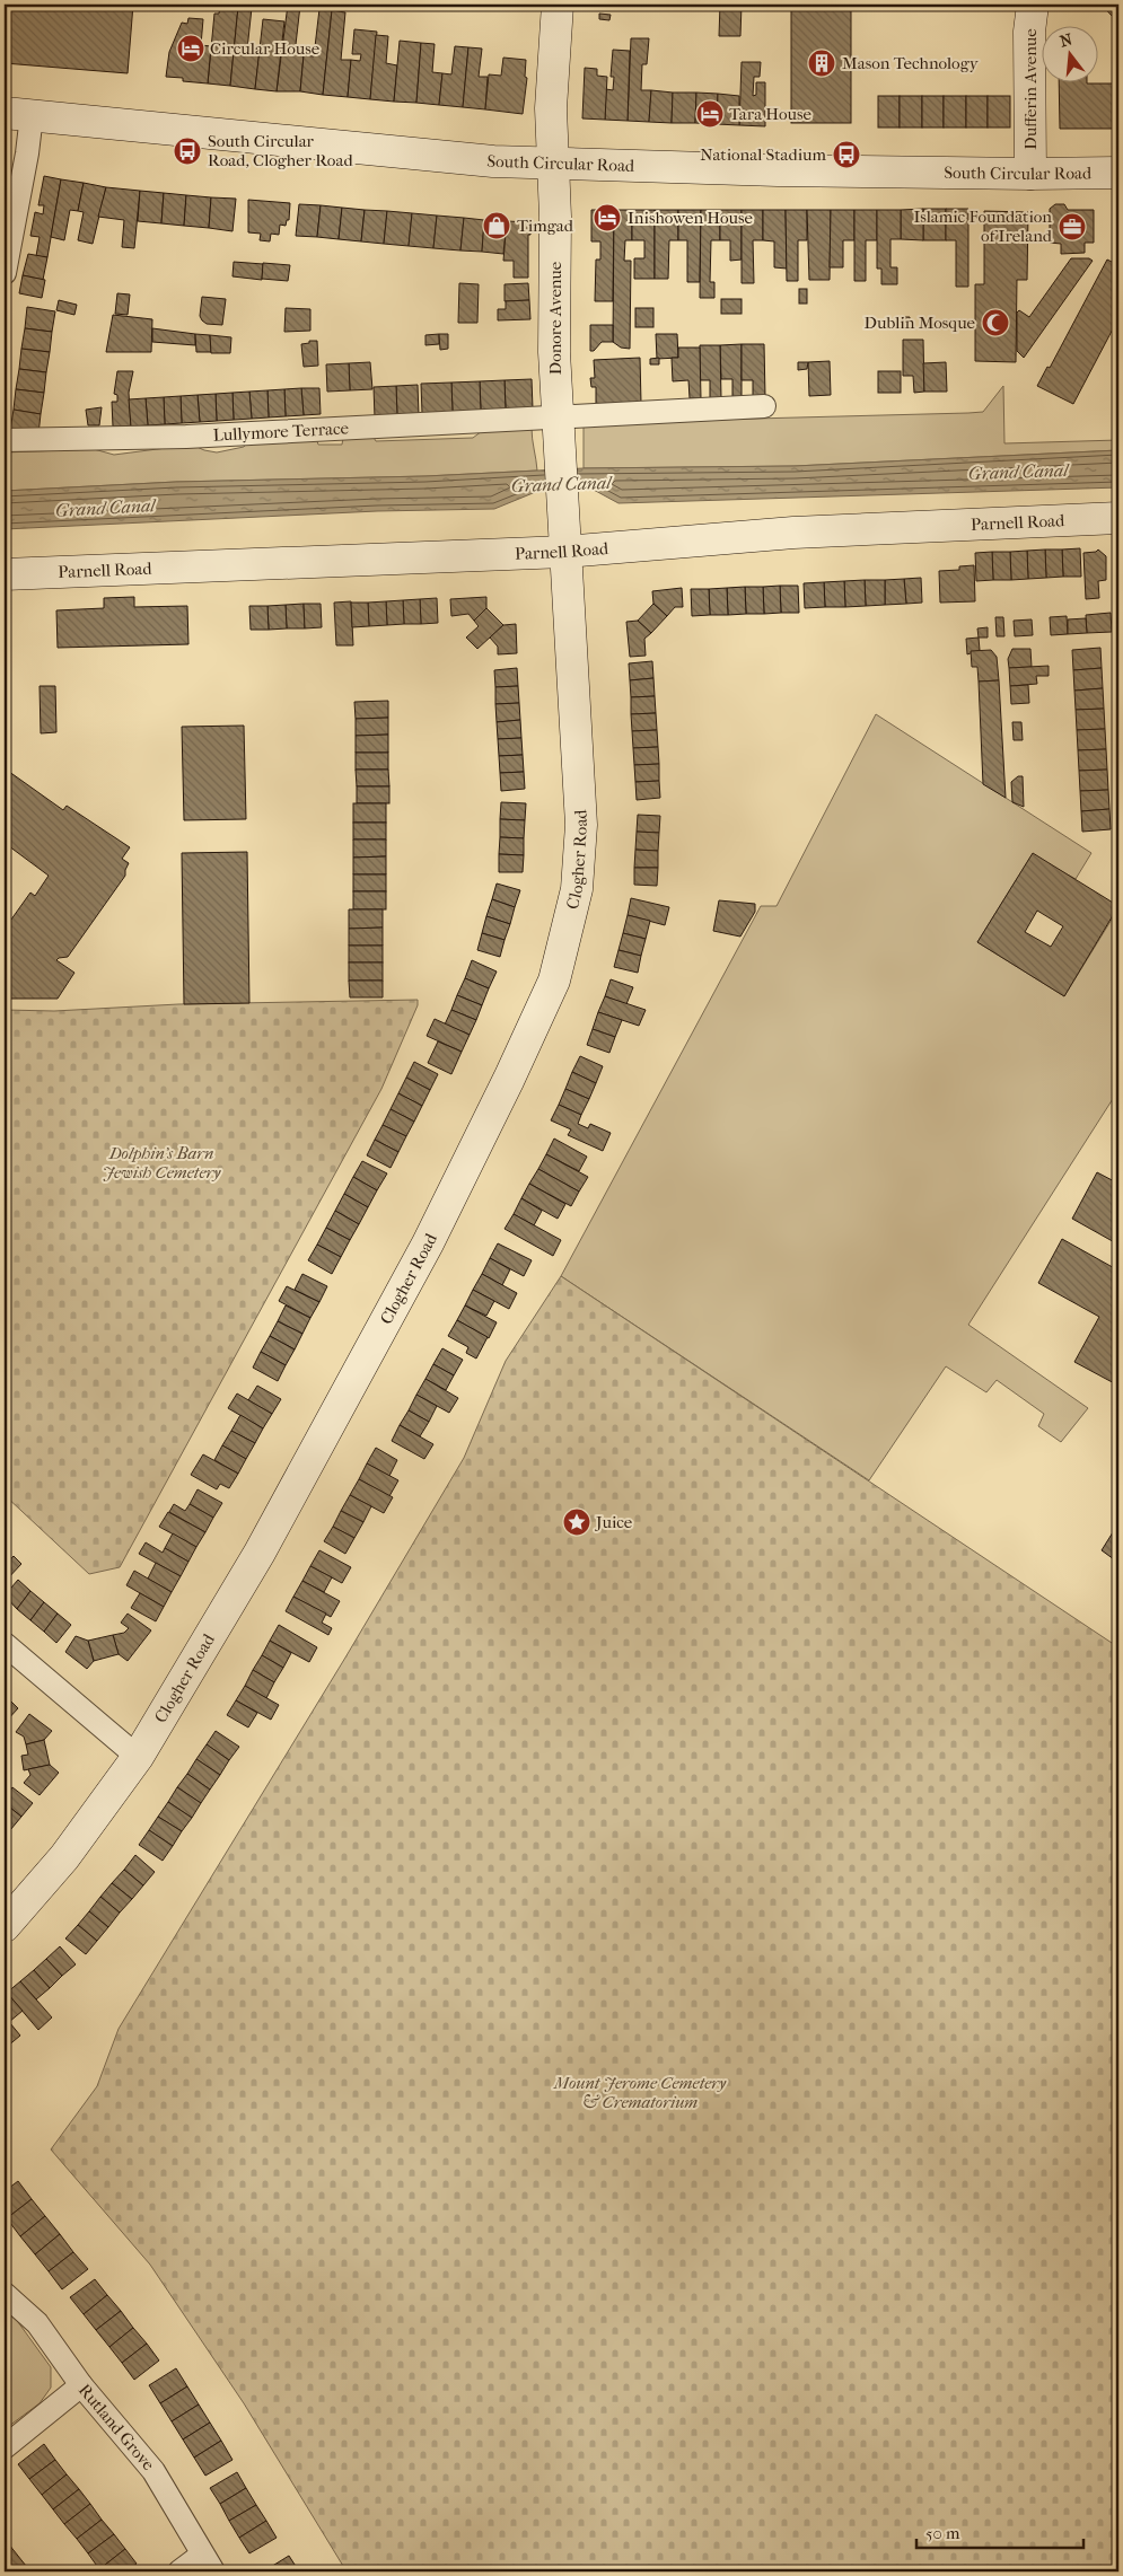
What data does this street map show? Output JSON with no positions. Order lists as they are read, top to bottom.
{
  "streets": {
    "street": [
      "Dufferin Avenue",
      "South Circular Road",
      "Donore Avenue",
      "Lullymore Terrace",
      "Parnell Road",
      "Clogher Road",
      "Rutland Grove"
    ]
  },
  "crossings": [
    ["Dufferin Avenue", "South Circular Road"],
    ["South Circular Road", "Donore Avenue"],
    ["Donore Avenue", "Lullymore Terrace"],
    ["Donore Avenue", "Parnell Road"],
    ["Donore Avenue", "Clogher Road"],
    ["Parnell Road", "Clogher Road"]
  ],
  "water": ["Grand Canal"],
  "parks": ["Dolphin's Barn Jewish Cemetery", "Mount Jerome Cemetery & Crematorium"],
  "places": {
    "hotel": ["Circular House", "Tara House", "Inishowen House"],
    "building": ["Mason Technology"],
    "bus stop": ["South Circular Road, Clogher Road", "National Stadium"],
    "shop": ["Timgad"],
    "office": ["Islamic Foundation of Ireland"],
    "mosque": ["Dublin Mosque"],
    "place": ["Juice"]
  },
  "scale_bar": "50 m",
  "north": "top"
}
